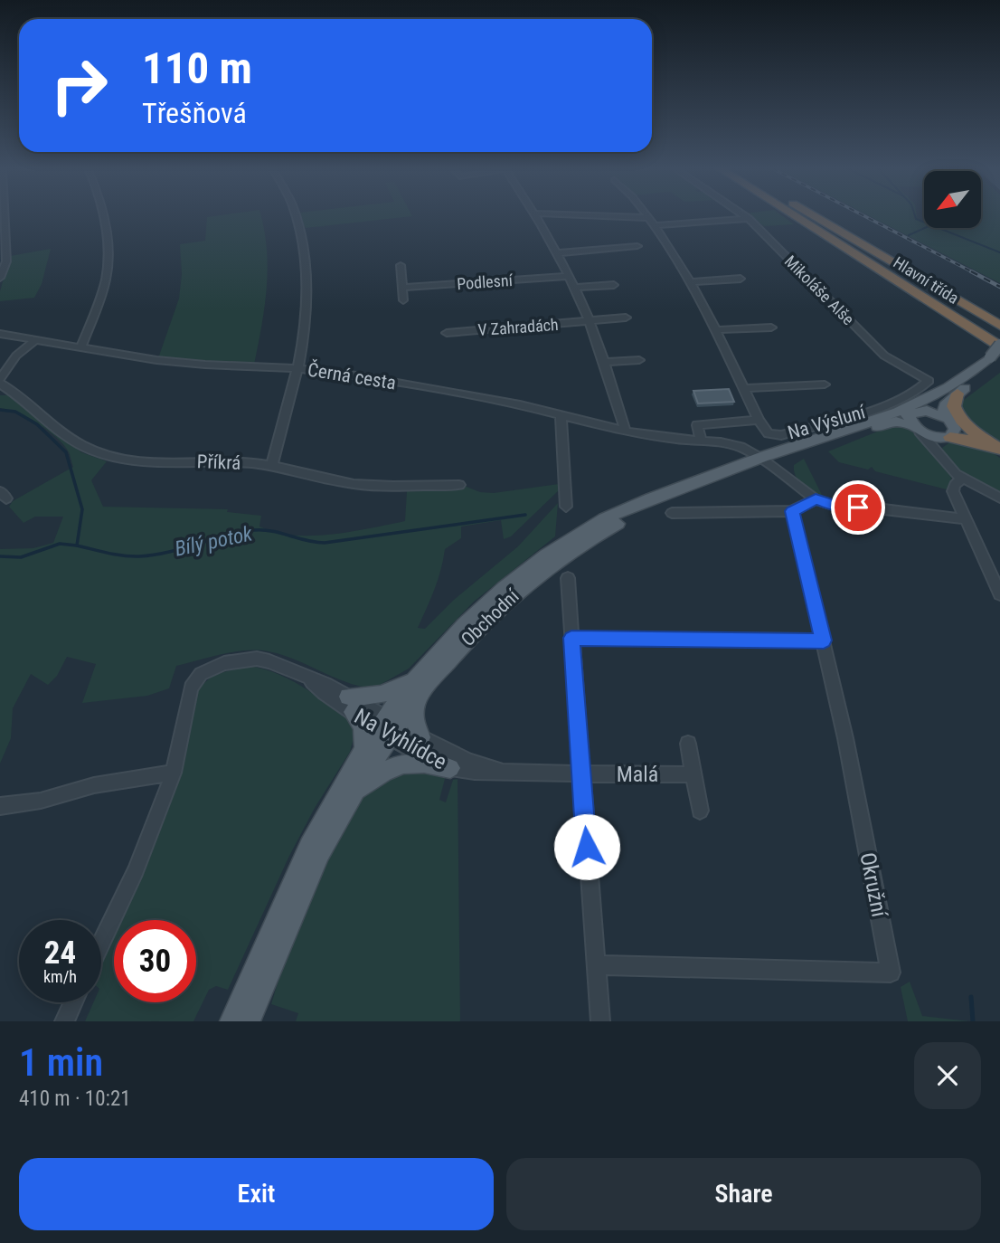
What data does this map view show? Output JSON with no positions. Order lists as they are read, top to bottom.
{
  "streets": {
    "highway": ["Hlavní třída"],
    "main road": ["Obchodní"],
    "street": [
      "Podlesní",
      "Mikoláše Alše",
      "V Zahradách",
      "Černá cesta",
      "Na Výsluní",
      "Příkrá",
      "Na Vyhlídce",
      "Malá",
      "Okružní"
    ]
  },
  "crossings": [
    ["Mikoláše Alše", "Na Výsluní"],
    ["Černá cesta", "Obchodní"],
    ["Obchodní", "Na Vyhlídce"],
    ["Na Vyhlídce", "Malá"]
  ],
  "water": ["Bílý potok"],
  "north": "bottom left",
  "page": {
    "turn": ["110 m", "Třešňová"],
    "speed": "24 km/h",
    "limit": "30",
    "heading": ["1 min", "410 m · 10:21"],
    "buttons": ["Exit", "Share"]
  }
}
